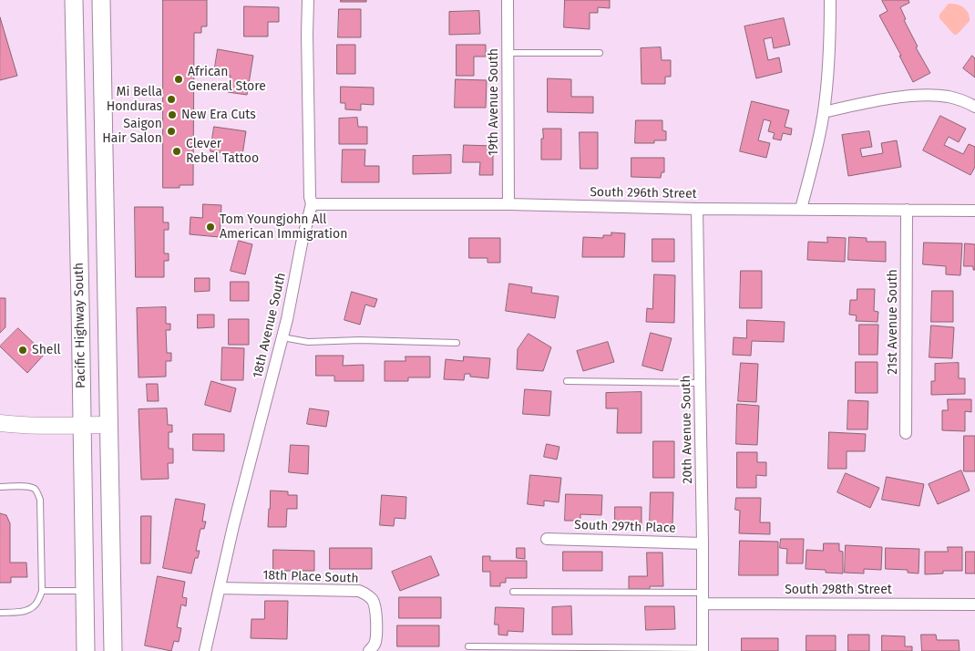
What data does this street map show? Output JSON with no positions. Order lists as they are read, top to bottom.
{
  "streets": {
    "main road": ["Pacific Highway South"],
    "street": [
      "19th Avenue South",
      "South 296th Street",
      "21st Avenue South",
      "18th Avenue South",
      "20th Avenue South",
      "South 297th Place",
      "18th Place South",
      "South 298th Street"
    ]
  },
  "crossings": [
    ["19th Avenue South", "South 296th Street"],
    ["South 296th Street", "21st Avenue South"],
    ["South 296th Street", "18th Avenue South"],
    ["South 296th Street", "20th Avenue South"],
    ["18th Avenue South", "18th Place South"],
    ["20th Avenue South", "South 297th Place"],
    ["20th Avenue South", "South 298th Street"]
  ],
  "places": [
    "African General Store",
    "Mi Bella Honduras",
    "New Era Cuts",
    "Saigon Hair Salon",
    "Clever Rebel Tattoo",
    "Tom Youngjohn All American Immigration",
    "Shell"
  ]
}
